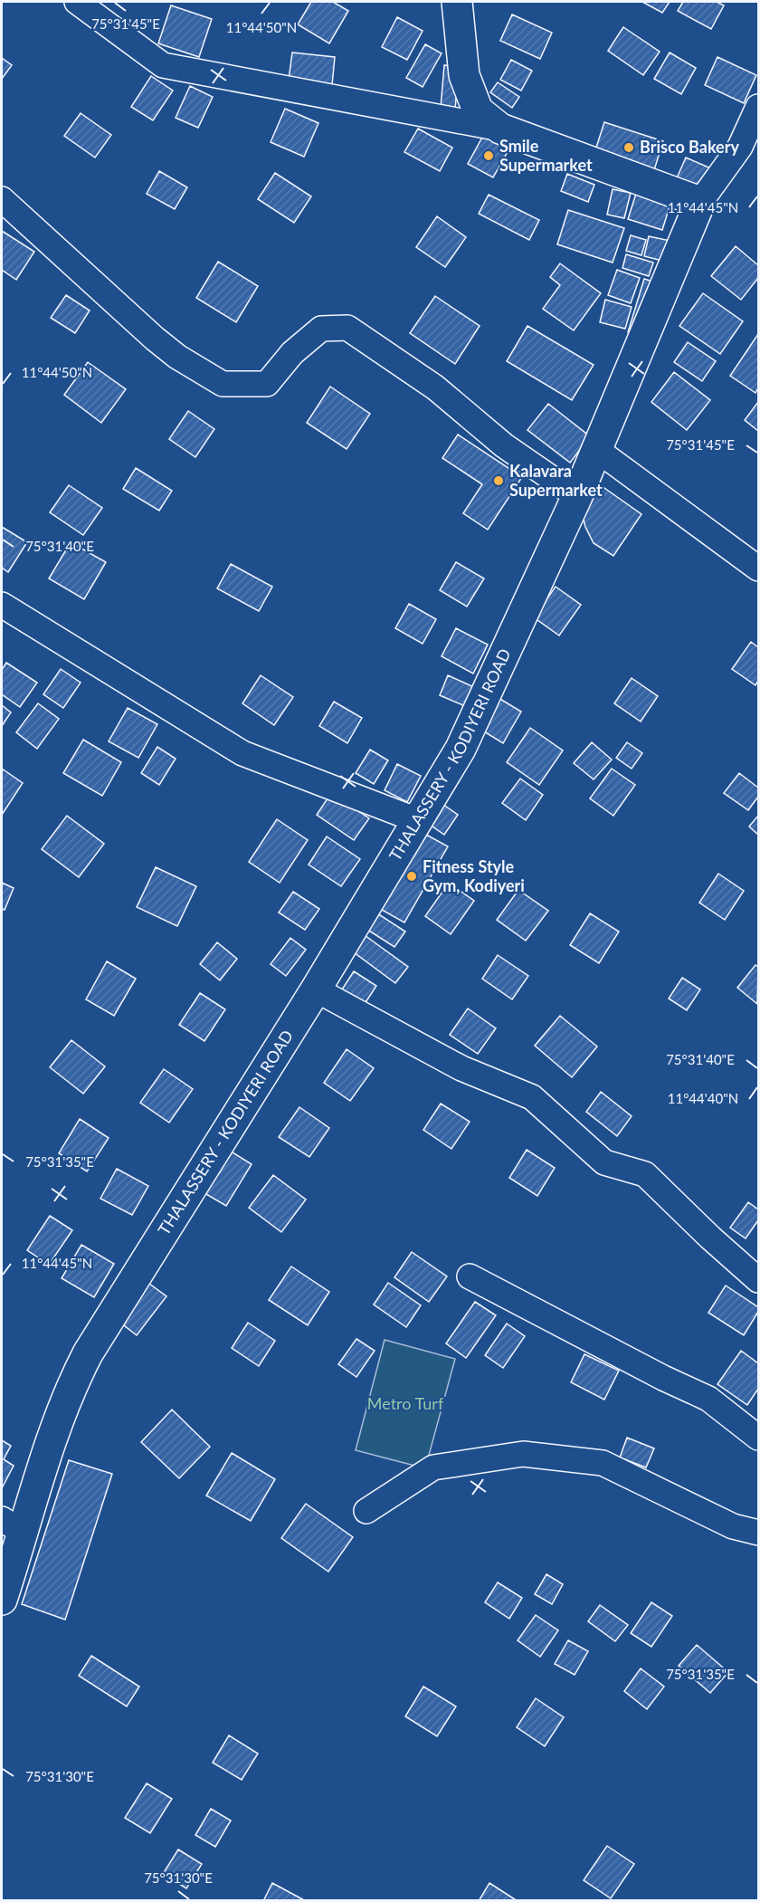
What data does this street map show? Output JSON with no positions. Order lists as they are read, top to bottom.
{
  "streets": {
    "main road": ["THALASSERY - KODIYERI ROAD"]
  },
  "parks": ["Metro Turf"],
  "places": [
    "Brisco Bakery",
    "Smile Supermarket",
    "Kalavara Supermarket",
    "Fitness Style Gym, Kodiyeri"
  ],
  "coordinates": [
    "75°31'45\"E",
    "11°44'50\"N",
    "11°44'45\"N",
    "75°31'40\"E",
    "11°44'40\"N",
    "75°31'35\"E",
    "75°31'30\"E"
  ]
}
